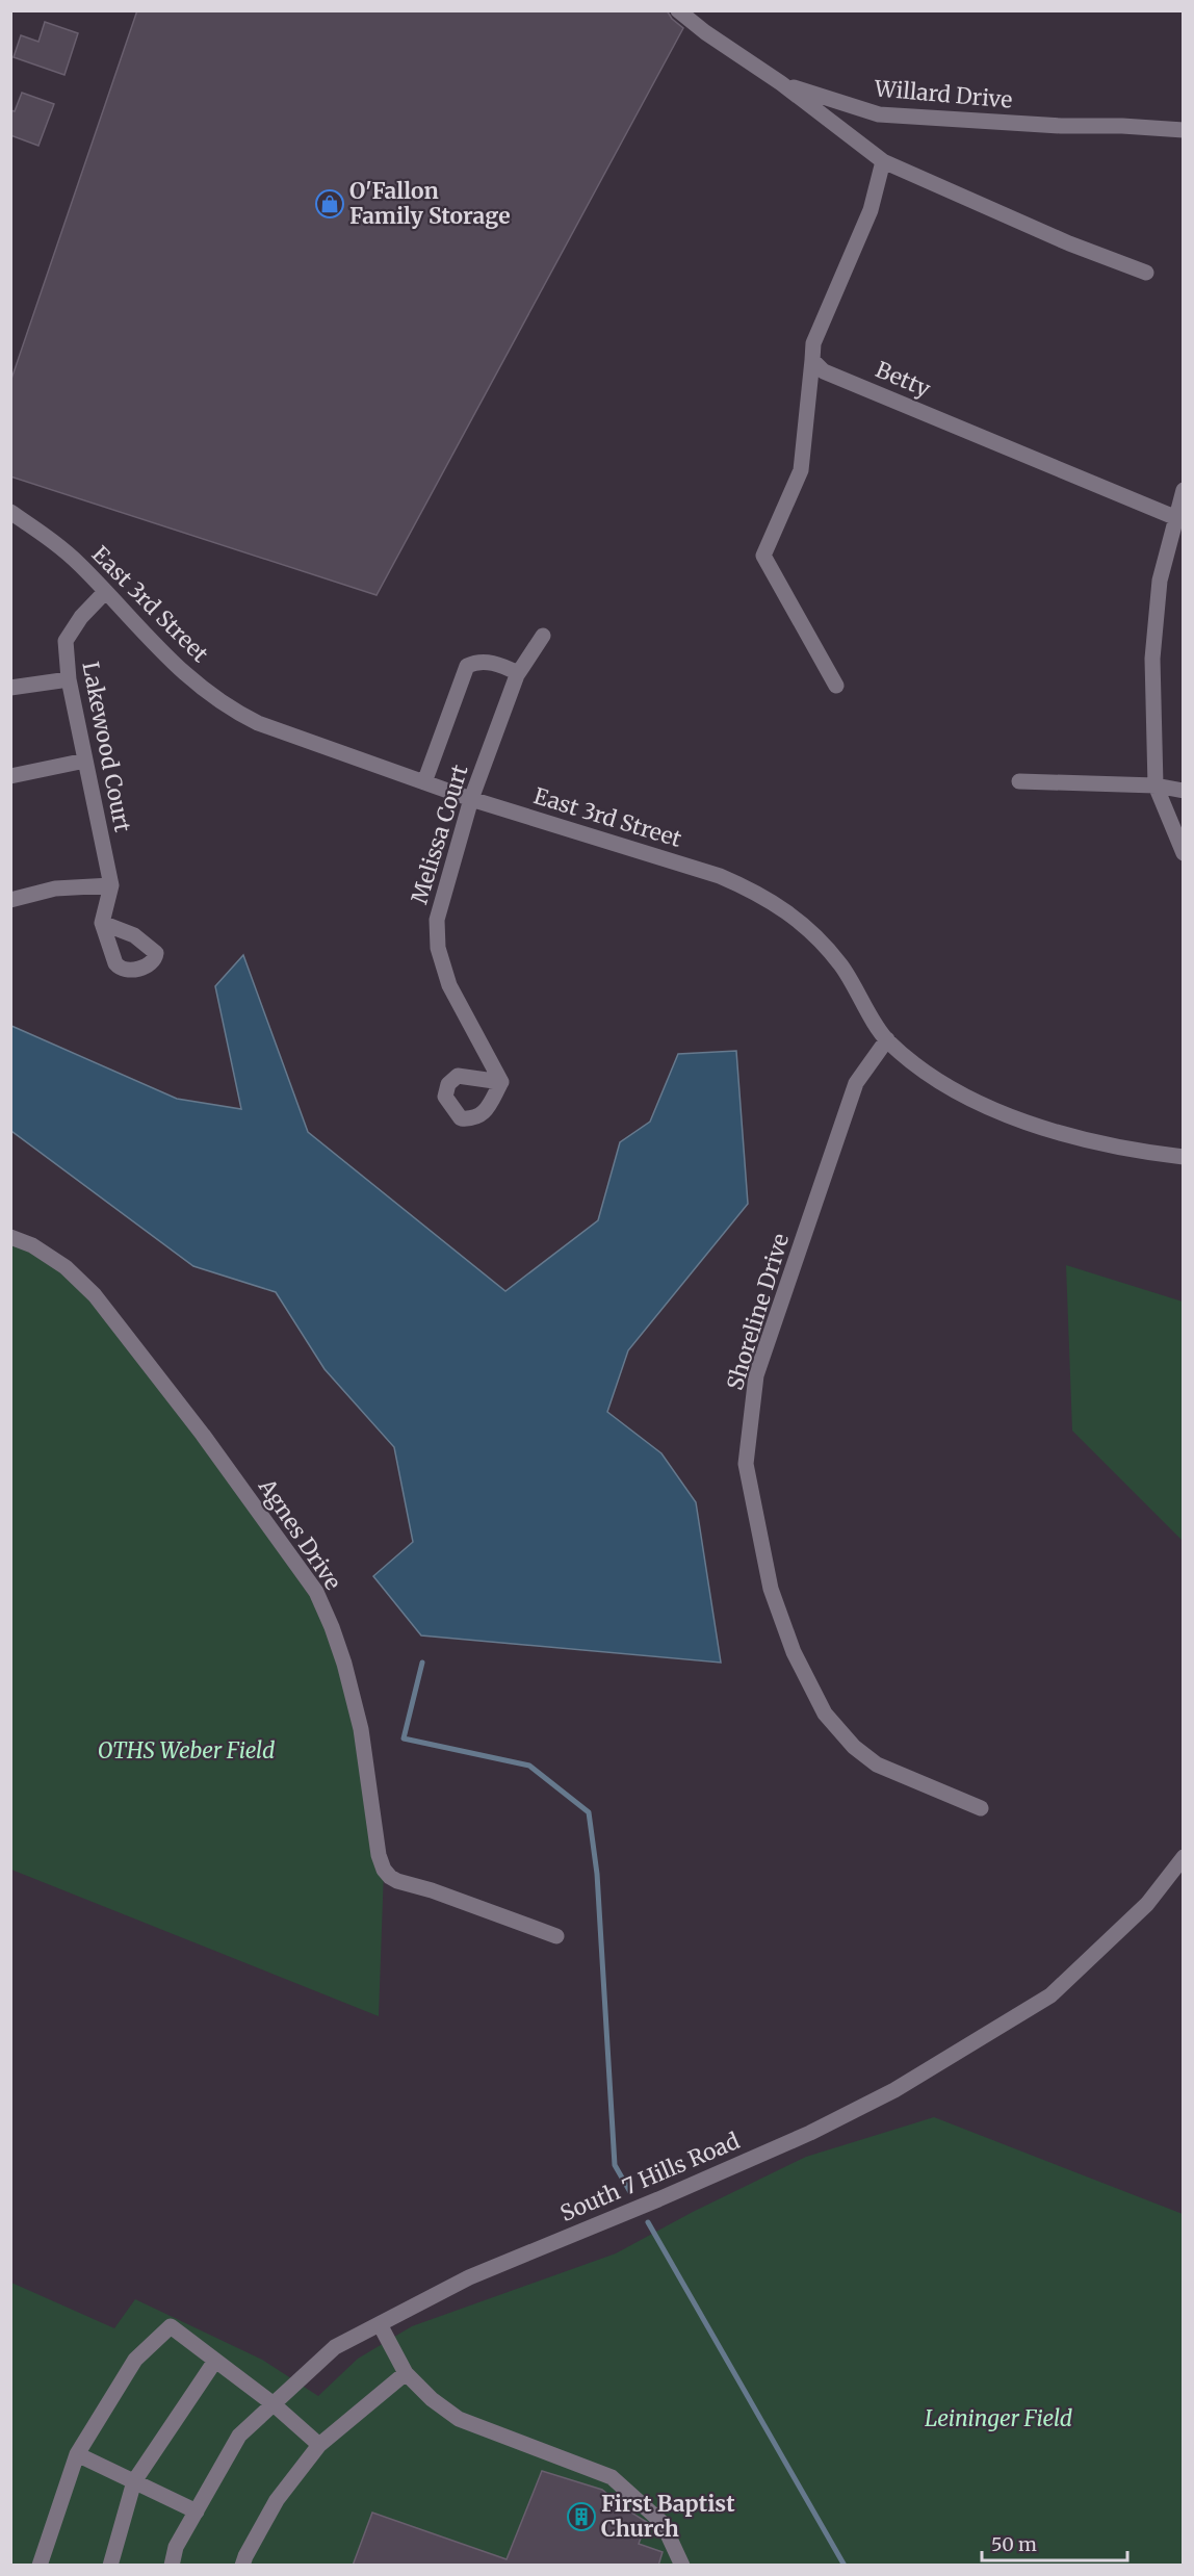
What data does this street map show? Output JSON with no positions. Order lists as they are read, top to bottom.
{
  "streets": {
    "street": [
      "Willard Drive",
      "Betty",
      "East 3rd Street",
      "Lakewood Court",
      "Melissa Court",
      "Shoreline Drive",
      "Agnes Drive",
      "South 7 Hills Road"
    ]
  },
  "crossings": [
    ["East 3rd Street", "Lakewood Court"],
    ["East 3rd Street", "Melissa Court"],
    ["East 3rd Street", "Shoreline Drive"]
  ],
  "parks": ["OTHS Weber Field", "Leininger Field"],
  "places": {
    "shop": ["O'Fallon Family Storage"],
    "building": ["First Baptist Church"]
  },
  "scale_bar": "50 m"
}
